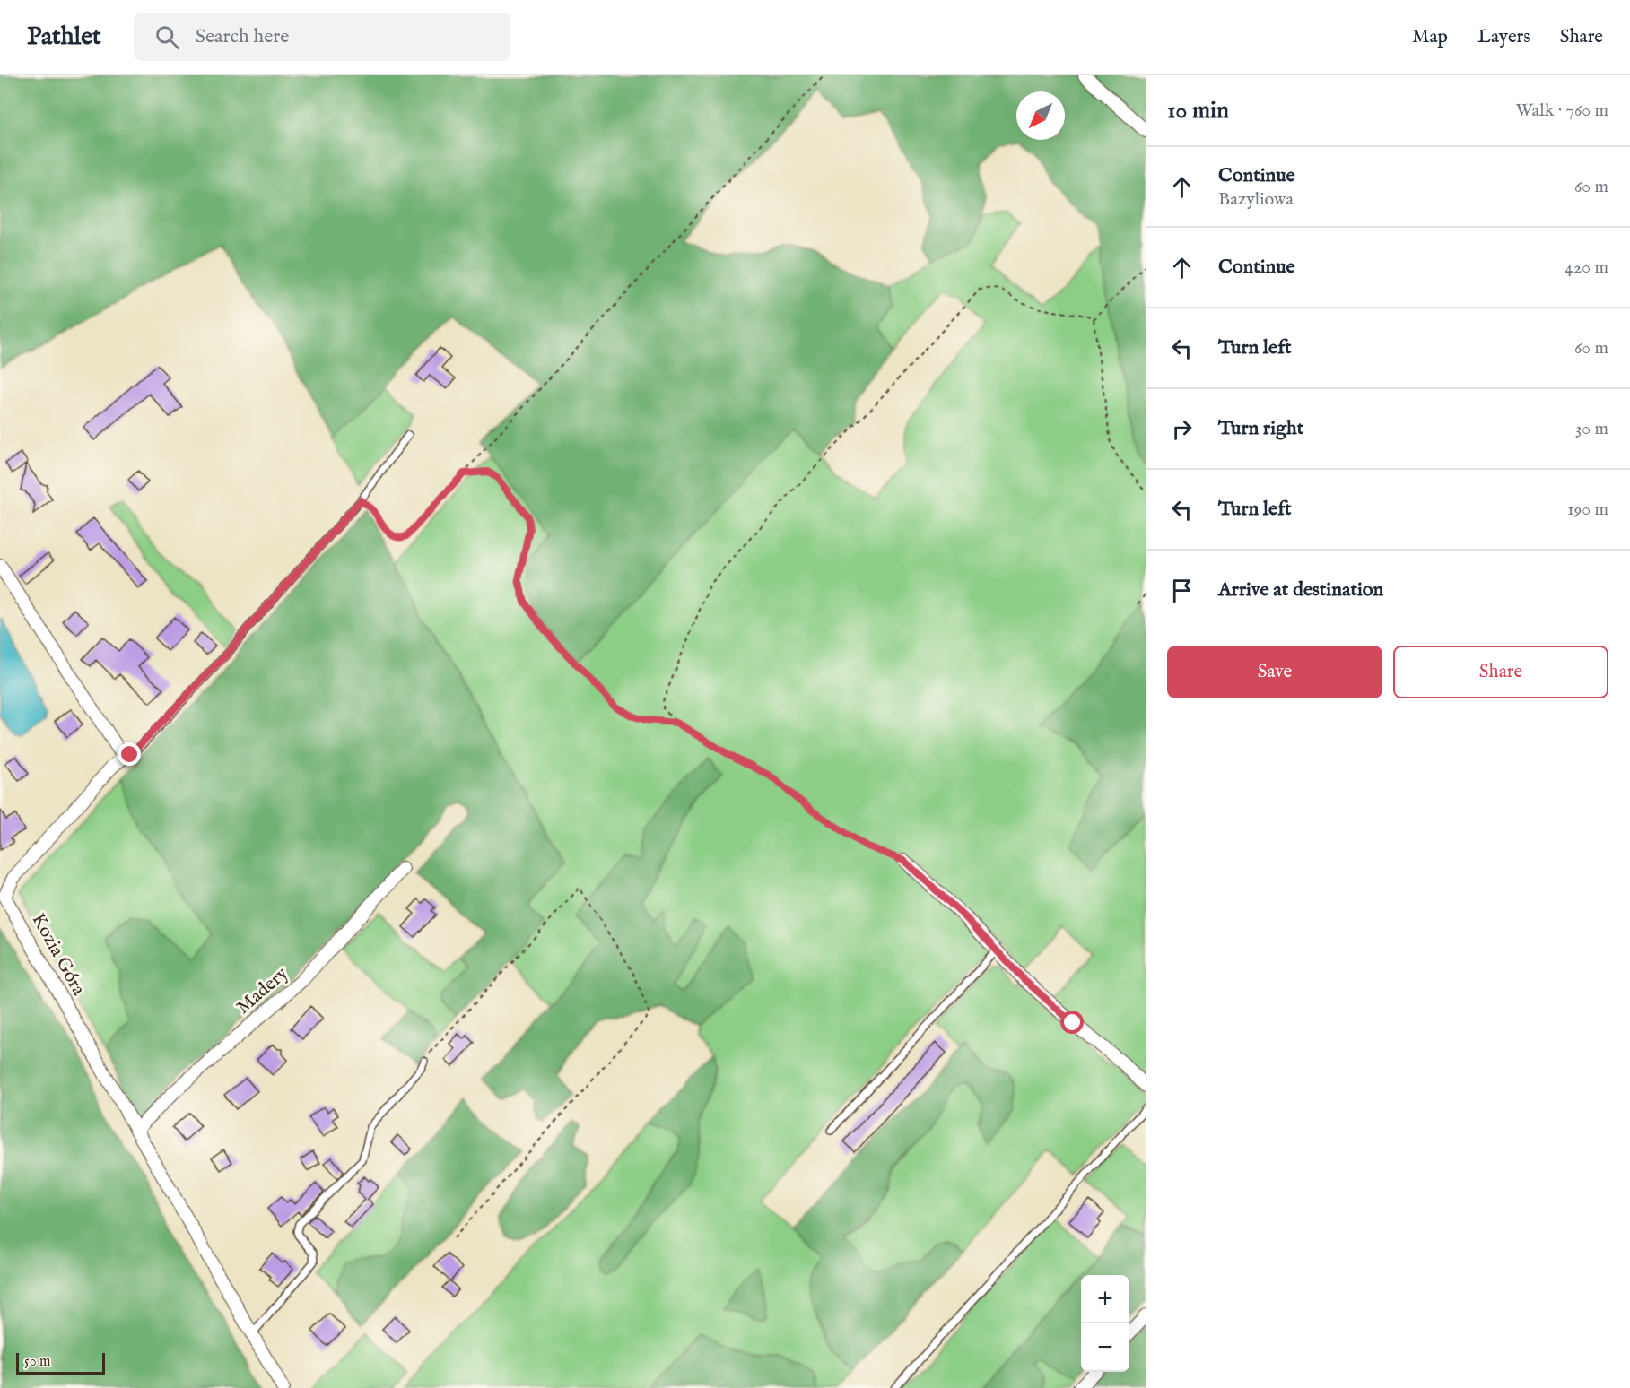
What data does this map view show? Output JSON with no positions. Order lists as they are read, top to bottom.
{
  "streets": {
    "street": ["Kozia Góra", "Madery"]
  },
  "crossings": [
    ["Kozia Góra", "Madery"]
  ],
  "scale_bar": "50 m",
  "north": "bottom left",
  "page": {
    "header": "Pathlet",
    "search": "Search here",
    "nav": ["Map", "Layers", "Share"],
    "heading": ["10 min", "Walk · 760 m"],
    "list": [
      ["Continue", "Bazyliowa", "60 m"],
      ["Continue", "420 m"],
      ["Turn left", "60 m"],
      ["Turn right", "30 m"],
      ["Turn left", "190 m"],
      "Arrive at destination"
    ],
    "buttons": ["Save", "Share"],
    "map_buttons": ["+", "−"],
    "scale": "50 m"
  }
}
